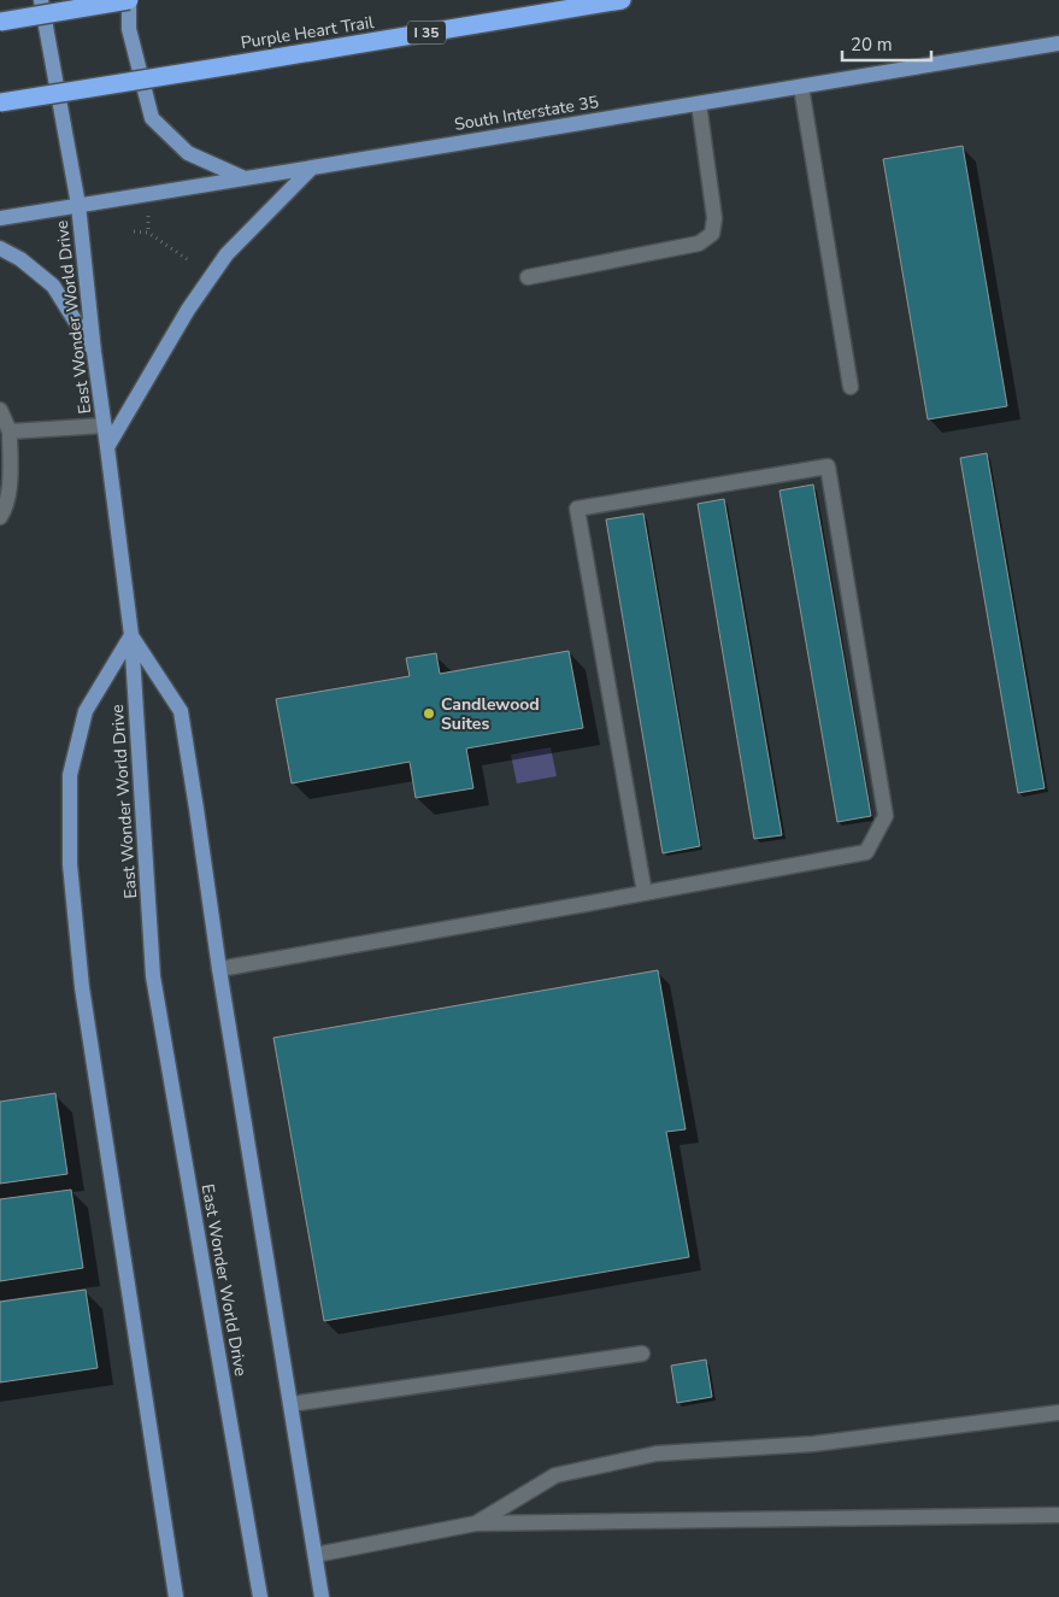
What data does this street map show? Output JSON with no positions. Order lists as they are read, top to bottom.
{
  "streets": {
    "highway": ["Purple Heart Trail", "I 35"],
    "main road": ["South Interstate 35", "East Wonder World Drive"]
  },
  "crossings": [
    ["South Interstate 35", "East Wonder World Drive"]
  ],
  "places": ["Candlewood Suites"],
  "scale_bar": "20 m"
}
